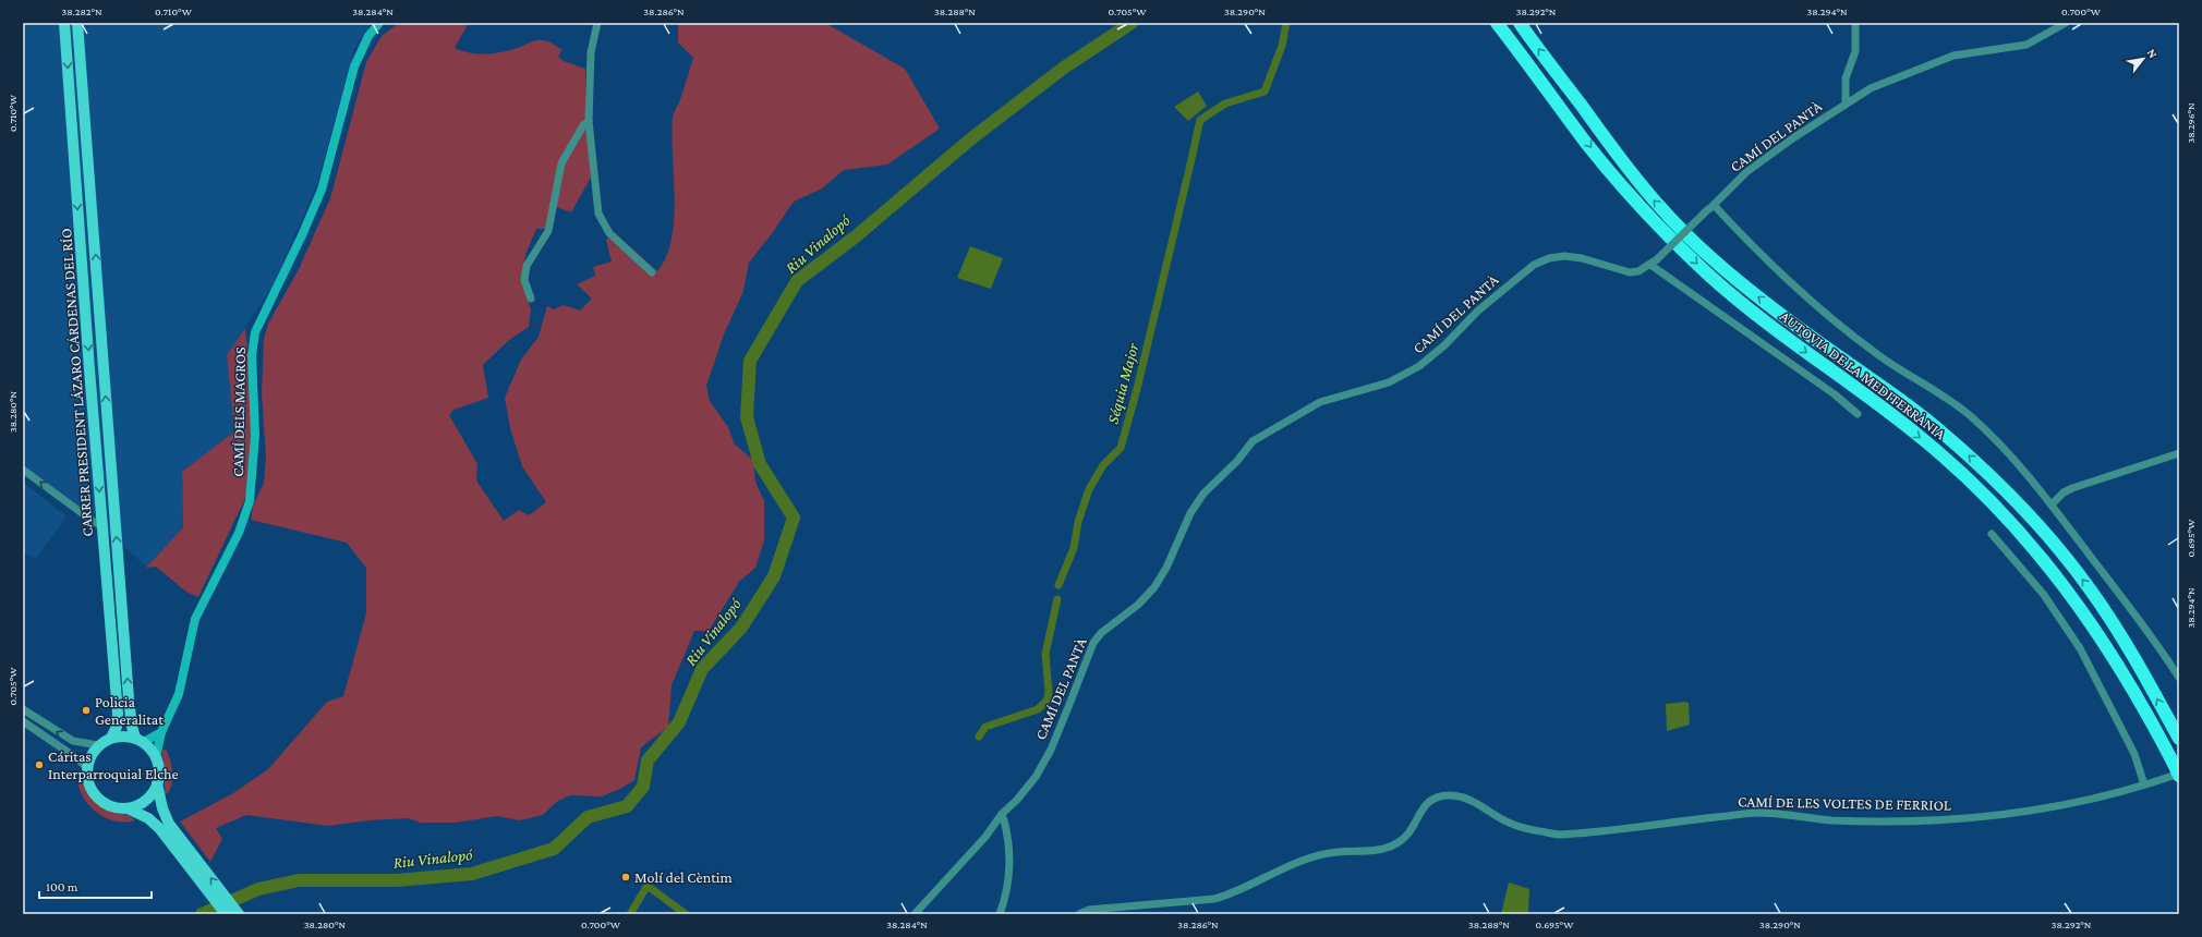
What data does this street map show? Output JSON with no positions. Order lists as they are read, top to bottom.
{
  "streets": {
    "highway": ["AUTOVIA DE LA MEDITERRÀNIA"],
    "main road": ["CARRER PRESIDENT LÁZARO CÁRDENAS DEL RÍO"],
    "street": ["CAMÍ DEL PANTÀ", "CAMÍ DELS MAGROS", "CAMÍ DE LES VOLTES DE FERRIOL"]
  },
  "crossings": [
    ["AUTOVIA DE LA MEDITERRÀNIA", "CAMÍ DE LES VOLTES DE FERRIOL"],
    ["CARRER PRESIDENT LÁZARO CÁRDENAS DEL RÍO", "CAMÍ DELS MAGROS"]
  ],
  "water": ["Riu Vinalopó", "Séquia Major"],
  "places": ["Policia Generalitat", "Cáritas Interparroquial Elche", "Molí del Cèntim"],
  "scale_bar": "100 m",
  "north": "top right",
  "coordinates": [
    "38.282°N",
    "0.710°W",
    "38.284°N",
    "38.286°N",
    "38.288°N",
    "0.705°W",
    "38.290°N",
    "38.292°N",
    "38.294°N",
    "0.700°W",
    "38.296°N",
    "38.280°N",
    "0.695°W"
  ]
}
